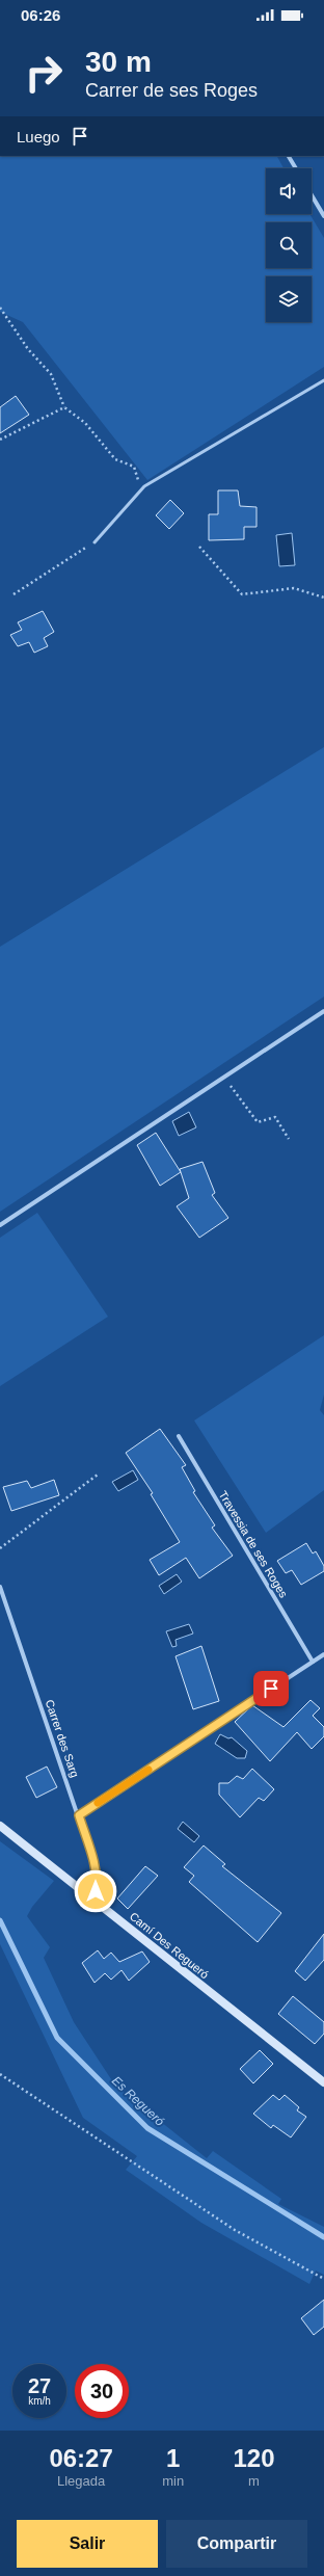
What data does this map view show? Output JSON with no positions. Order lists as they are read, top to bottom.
{
  "streets": {
    "street": ["Travessia de ses Roges", "Carrer des Sarg", "Camí Des Regueró"]
  },
  "crossings": [
    ["Carrer des Sarg", "Camí Des Regueró"]
  ],
  "water": ["Es Regueró"],
  "page": {
    "status": "06:26",
    "turn": ["30 m", "Carrer de ses Roges"],
    "then": "Luego",
    "speed": "27 km/h",
    "limit": "30",
    "eta": [
      "06:27",
      "Llegada",
      "1",
      "min",
      "120",
      "m"
    ],
    "buttons": ["Salir", "Compartir"]
  }
}
